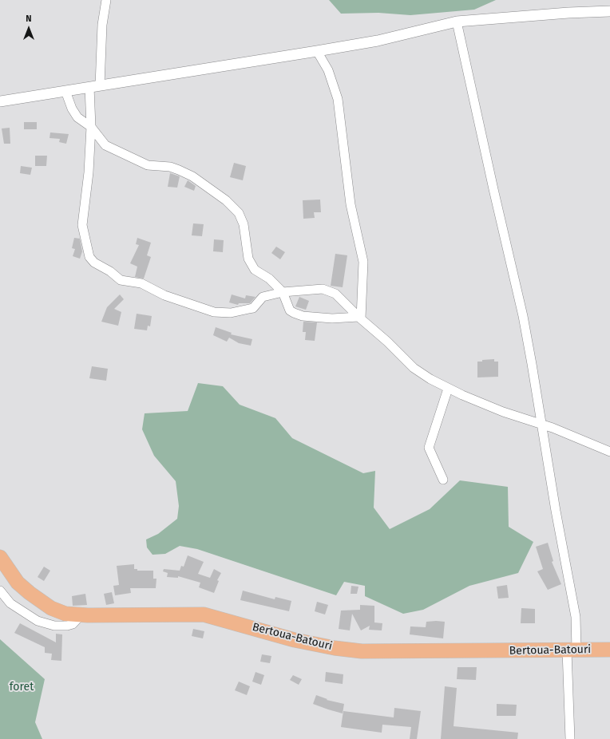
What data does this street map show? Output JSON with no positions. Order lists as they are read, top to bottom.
{
  "streets": {
    "highway": ["Bertoua-Batouri"]
  },
  "parks": ["foret"],
  "north": "top"
}
